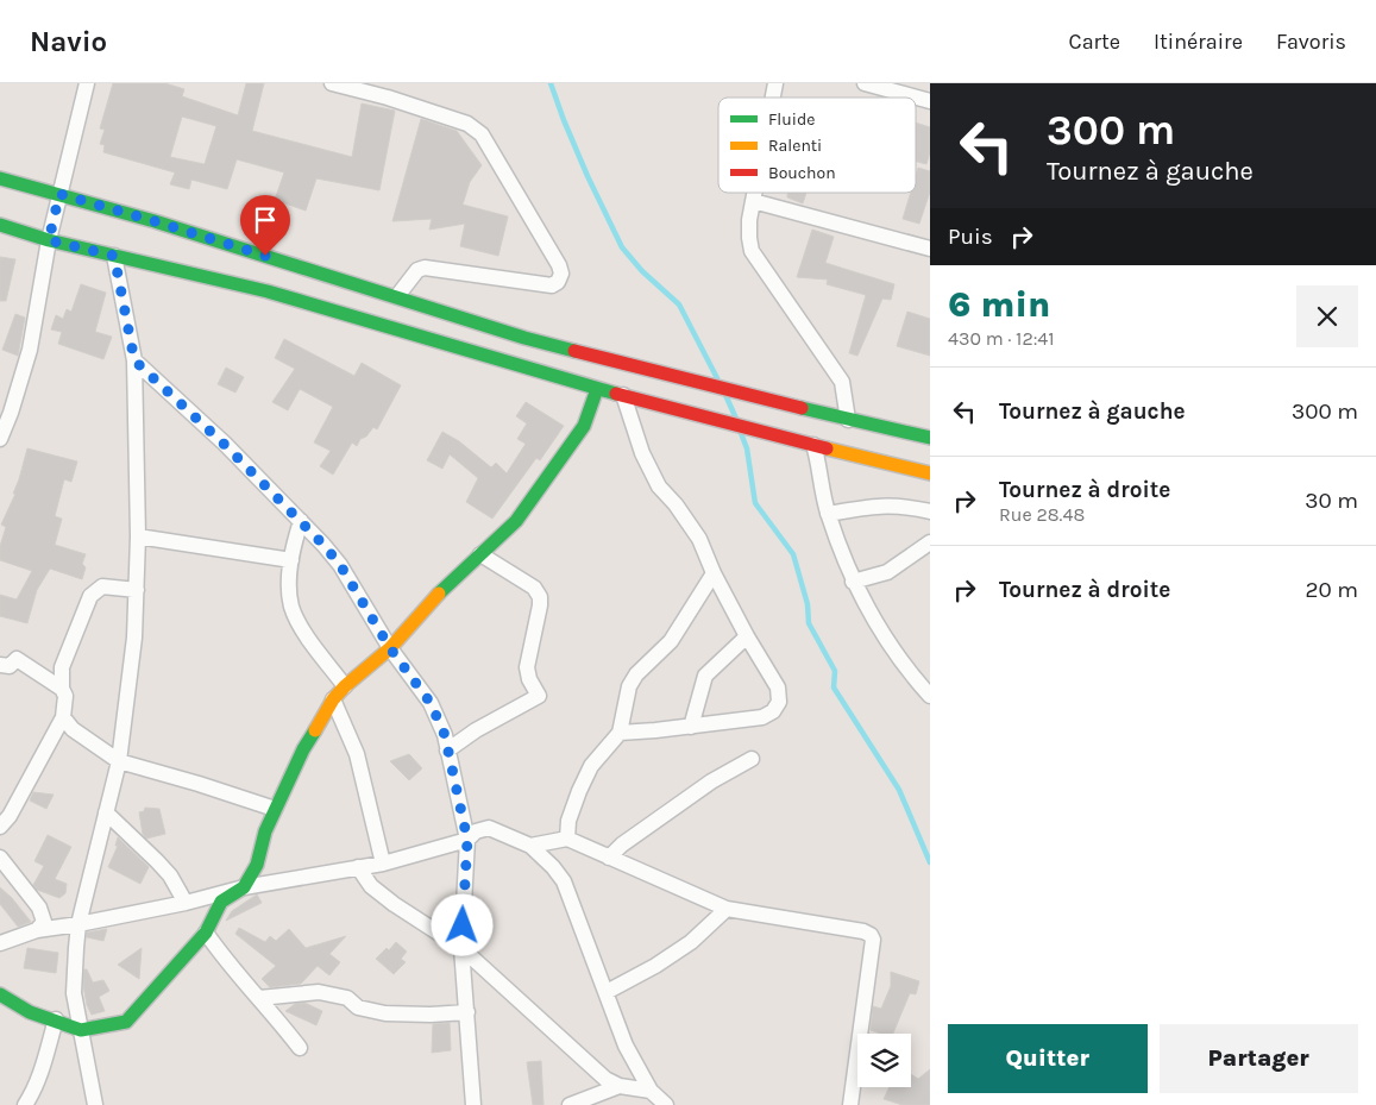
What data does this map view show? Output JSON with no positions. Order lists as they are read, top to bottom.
{
  "legend": ["Fluide", "Ralenti", "Bouchon"],
  "page": {
    "header": "Navio",
    "nav": ["Carte", "Itinéraire", "Favoris"],
    "turn": ["300 m", "Tournez à gauche"],
    "then": "Puis",
    "heading": ["6 min", "430 m · 12:41"],
    "list": [
      {
        "name": "Tournez à gauche",
        "value": "300 m"
      },
      {
        "name": "Tournez à droite",
        "note": "Rue 28.48",
        "value": "30 m"
      },
      {
        "name": "Tournez à droite",
        "value": "20 m"
      }
    ],
    "buttons": ["Quitter", "Partager"]
  }
}
